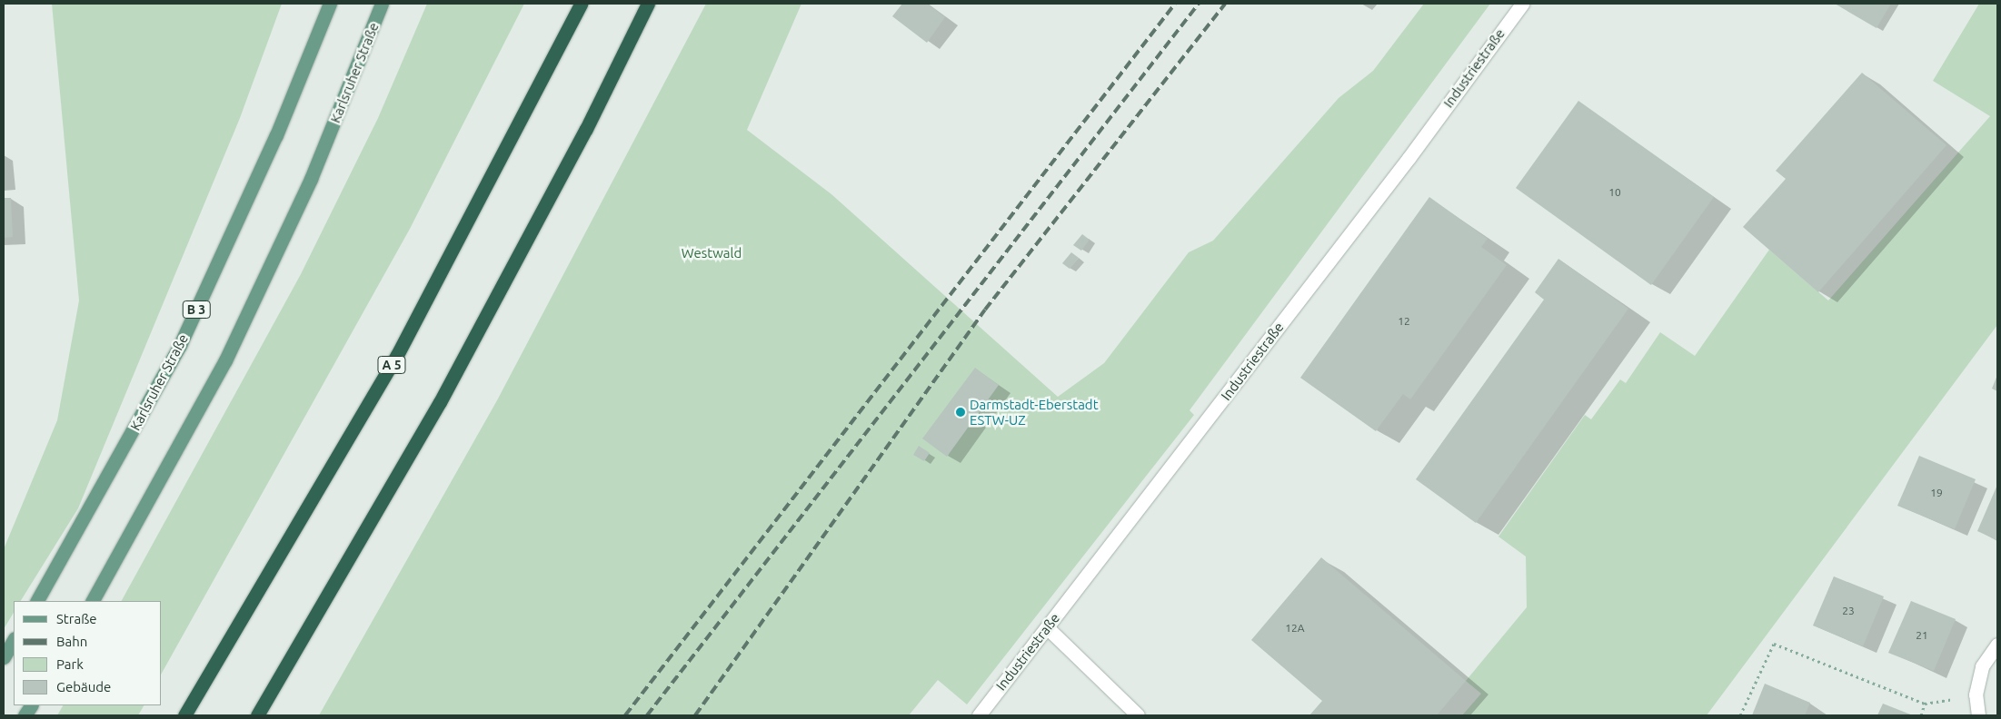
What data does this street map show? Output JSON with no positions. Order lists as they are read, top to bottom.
{
  "streets": {
    "highway": ["A 5"],
    "main road": ["Karlsruher Straße", "B 3"],
    "street": ["Industriestraße"]
  },
  "parks": ["Westwald"],
  "places": ["Darmstadt-Eberstadt ESTW-UZ"],
  "house_numbers": [
    "10",
    "12",
    "19",
    "23",
    "12A",
    "21"
  ],
  "legend": [
    "Straße",
    "Bahn",
    "Park",
    "Gebäude"
  ]
}
